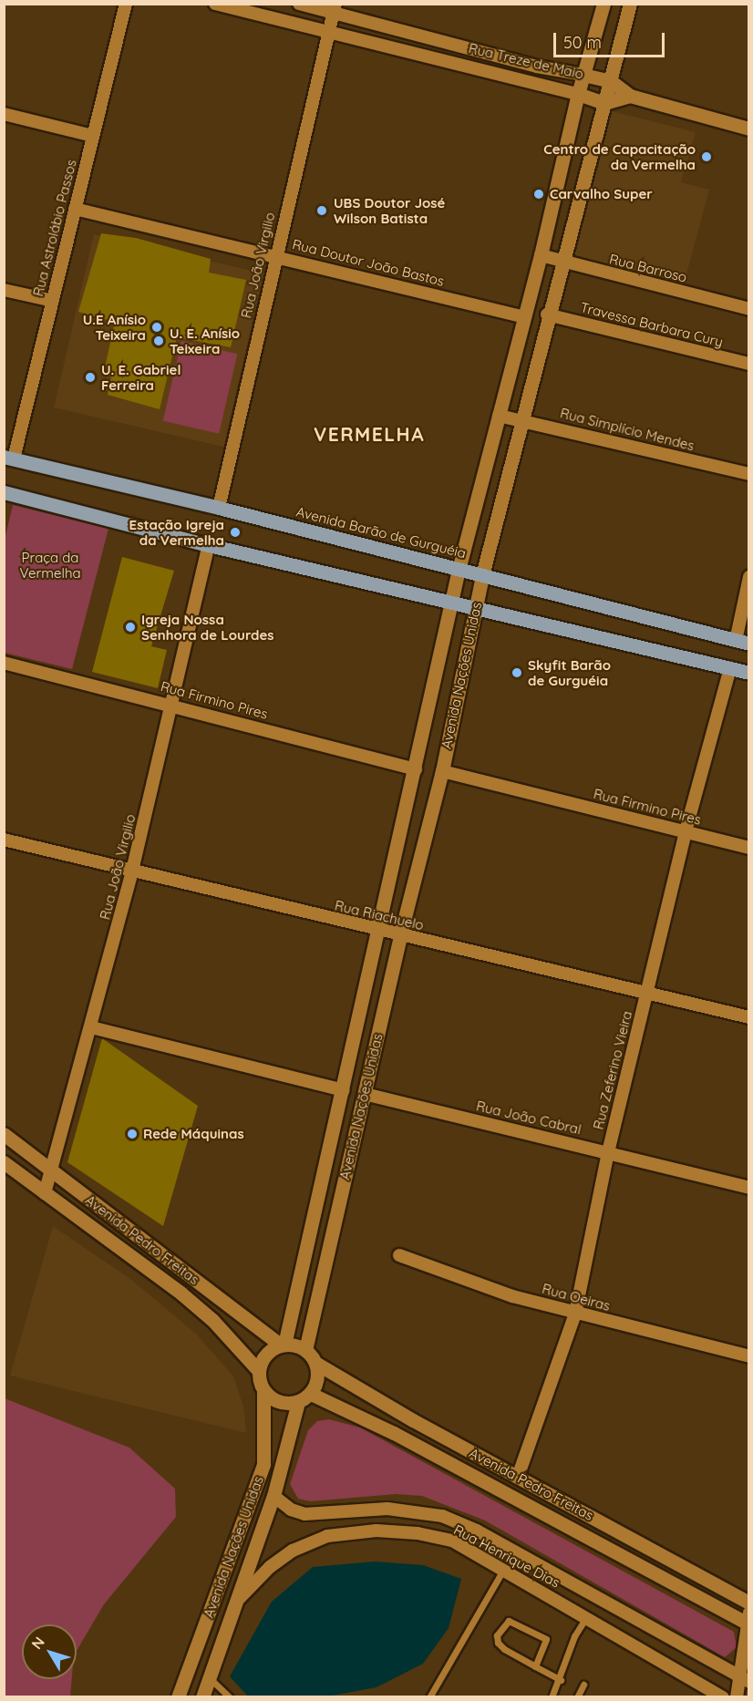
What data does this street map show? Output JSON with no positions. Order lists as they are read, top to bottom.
{
  "streets": {
    "main road": ["Avenida Barão de Gurguéia"],
    "street": [
      "Rua Treze de Maio",
      "Rua Astrolábio Passos",
      "Rua Doutor João Bastos",
      "Rua João Virgilio",
      "Rua Barroso",
      "Travessa Barbara Cury",
      "Rua Simplício Mendes",
      "Avenida Nações Unidas",
      "Rua Firmino Pires",
      "Rua Riachuelo",
      "Rua Zeferino Vieira",
      "Rua João Cabral",
      "Avenida Pedro Freitas",
      "Rua Oeiras",
      "Rua Henrique Dias"
    ]
  },
  "crossings": [
    ["Rua Treze de Maio", "Rua João Virgilio"],
    ["Rua Treze de Maio", "Avenida Nações Unidas"],
    ["Rua Astrolábio Passos", "Rua Doutor João Bastos"],
    ["Rua Astrolábio Passos", "Avenida Barão de Gurguéia"],
    ["Rua Doutor João Bastos", "Rua João Virgilio"],
    ["Rua Doutor João Bastos", "Avenida Nações Unidas"],
    ["Rua João Virgilio", "Avenida Barão de Gurguéia"],
    ["Rua João Virgilio", "Rua Firmino Pires"],
    ["Rua João Virgilio", "Rua Riachuelo"],
    ["Rua João Virgilio", "Avenida Pedro Freitas"],
    ["Rua Barroso", "Avenida Nações Unidas"],
    ["Travessa Barbara Cury", "Avenida Nações Unidas"],
    ["Rua Simplício Mendes", "Avenida Nações Unidas"],
    ["Avenida Barão de Gurguéia", "Avenida Nações Unidas"],
    ["Avenida Nações Unidas", "Rua Firmino Pires"],
    ["Avenida Nações Unidas", "Rua Riachuelo"],
    ["Avenida Nações Unidas", "Rua João Cabral"],
    ["Avenida Nações Unidas", "Avenida Pedro Freitas"],
    ["Avenida Nações Unidas", "Rua Henrique Dias"],
    ["Rua Firmino Pires", "Rua Zeferino Vieira"],
    ["Rua Riachuelo", "Rua Zeferino Vieira"],
    ["Rua Zeferino Vieira", "Rua João Cabral"],
    ["Rua Zeferino Vieira", "Avenida Pedro Freitas"],
    ["Rua Zeferino Vieira", "Rua Oeiras"]
  ],
  "districts": ["VERMELHA"],
  "parks": ["Praça da Vermelha"],
  "places": [
    "Centro de Capacitação da Vermelha",
    "Carvalho Super",
    "UBS Doutor José Wilson Batista",
    "U.E Anísio Teixeira",
    "U. E. Anísio Teixeira",
    "U. E. Gabriel Ferreira",
    "Estação Igreja da Vermelha",
    "Igreja Nossa Senhora de Lourdes",
    "Skyfit Barão de Gurguéia",
    "Rede Máquinas"
  ],
  "scale_bar": "50 m",
  "north": "top left"
}
